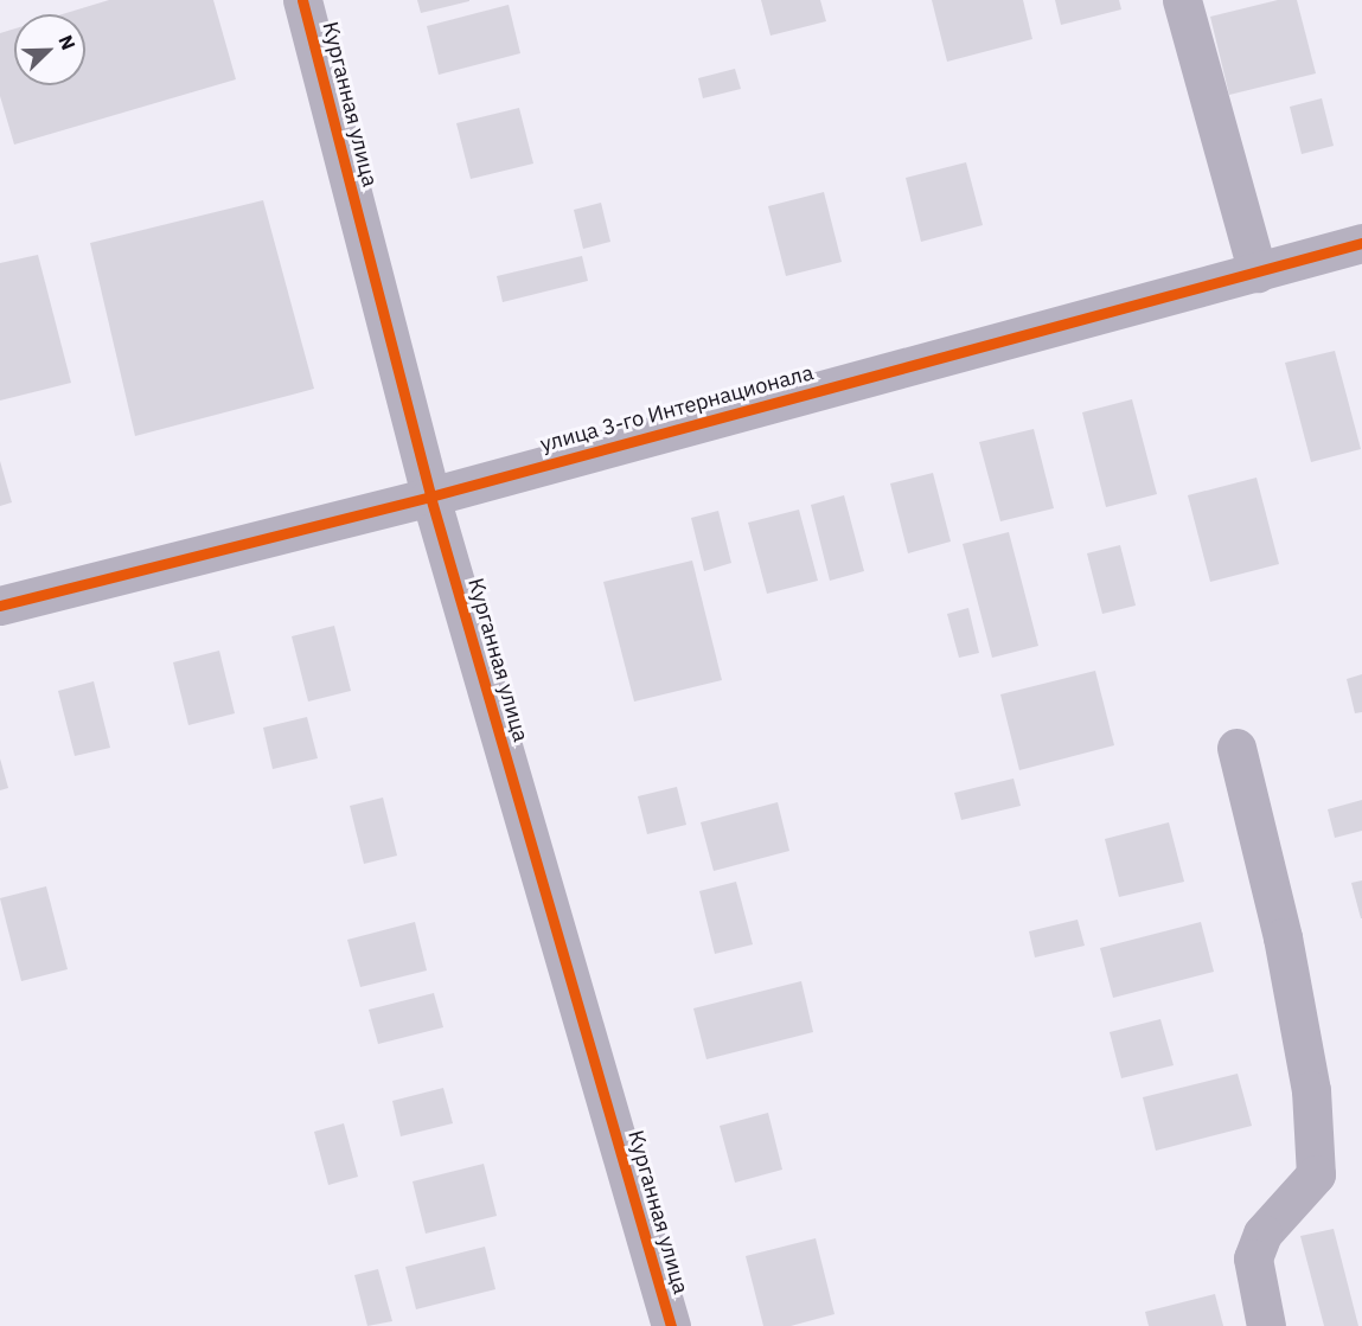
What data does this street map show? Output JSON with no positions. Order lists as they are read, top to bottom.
{
  "streets": {
    "street": ["Курганная улица", "улица 3-го Интернационала"]
  },
  "crossings": [
    ["Курганная улица", "улица 3-го Интернационала"]
  ],
  "north": "top right"
}
